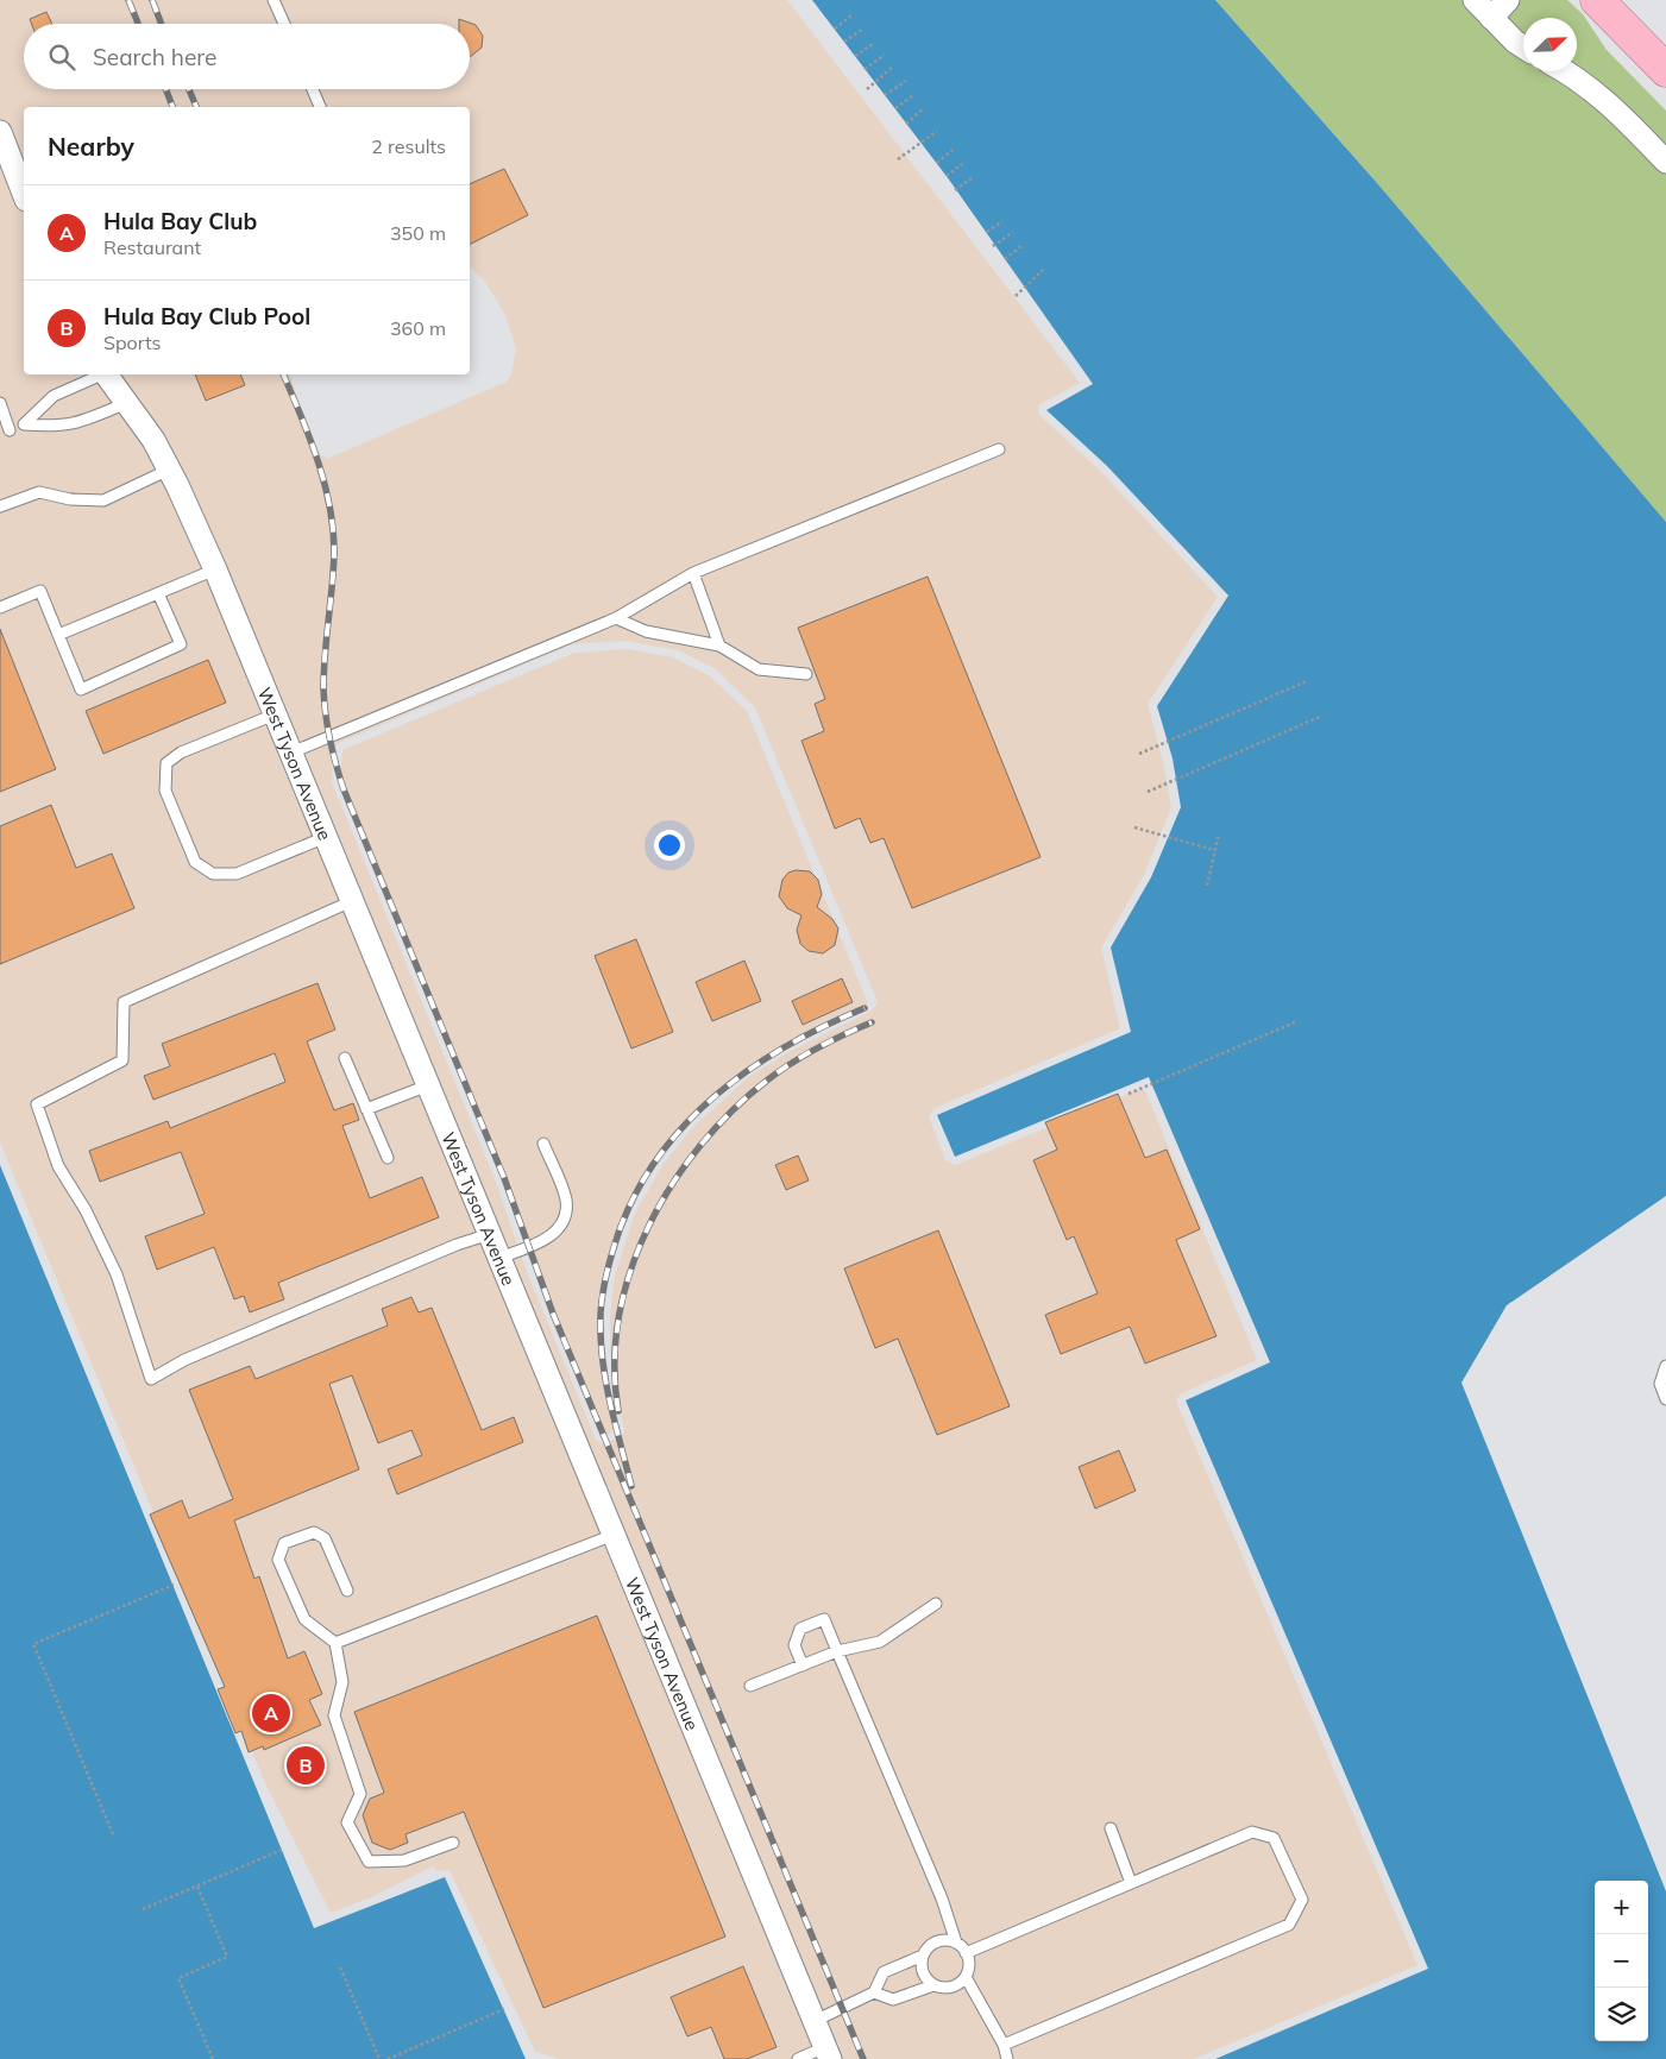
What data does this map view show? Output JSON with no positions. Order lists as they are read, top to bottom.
{
  "streets": {
    "street": ["West Tyson Avenue"]
  },
  "north": "top right",
  "page": {
    "search": "Search here",
    "heading": ["Nearby", "2 results"],
    "list": [
      {
        "mark": "A",
        "name": "Hula Bay Club",
        "note": "Restaurant",
        "value": "350 m"
      },
      {
        "mark": "B",
        "name": "Hula Bay Club Pool",
        "note": "Sports",
        "value": "360 m"
      }
    ],
    "pins": ["A", "B"],
    "map_buttons": ["+", "−"]
  }
}
